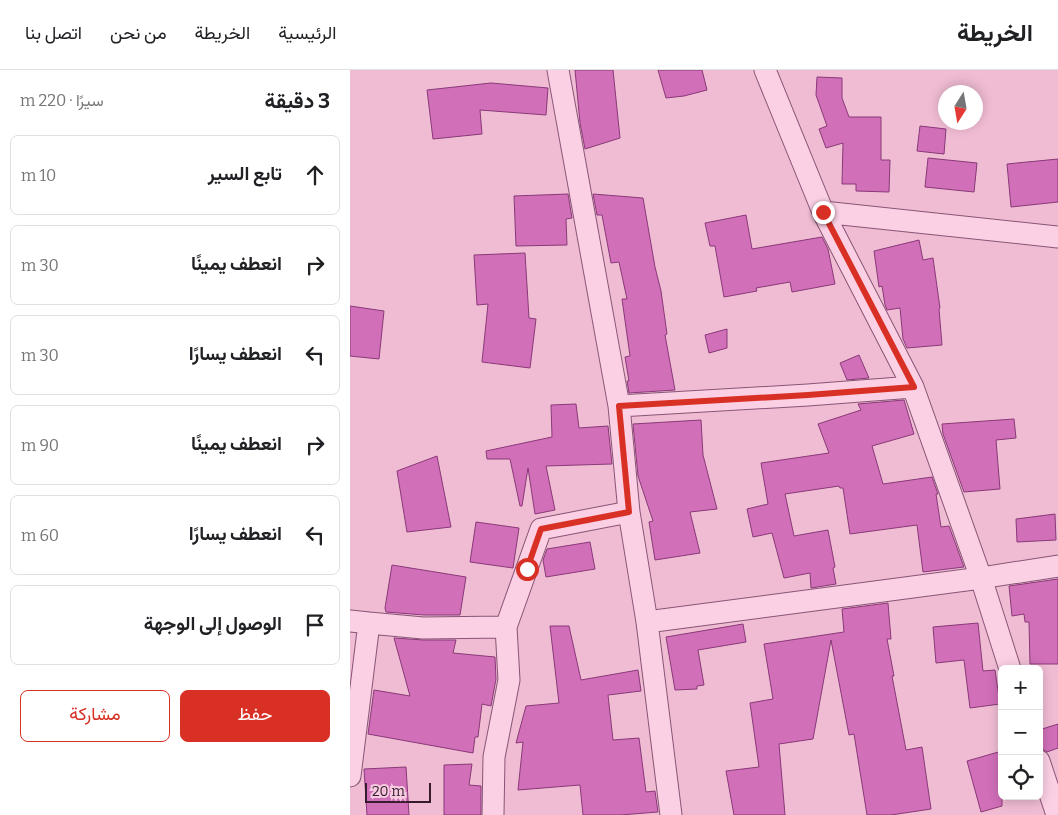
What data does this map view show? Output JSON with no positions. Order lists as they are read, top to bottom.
{
  "scale_bar": "20 m",
  "north": "bottom",
  "page": {
    "header": "الخريطة",
    "nav": [
      "الرئيسية",
      "الخريطة",
      "من نحن",
      "اتصل بنا"
    ],
    "heading": ["3 دقيقة", "سيرًا · 220 m"],
    "list": [
      ["تابع السير", "10 m"],
      ["انعطف يمينًا", "30 m"],
      ["انعطف يسارًا", "30 m"],
      ["انعطف يمينًا", "90 m"],
      ["انعطف يسارًا", "60 m"],
      "الوصول إلى الوجهة"
    ],
    "map_buttons": ["+", "−"],
    "buttons": ["حفظ", "مشاركة"],
    "scale": "20 m"
  }
}
